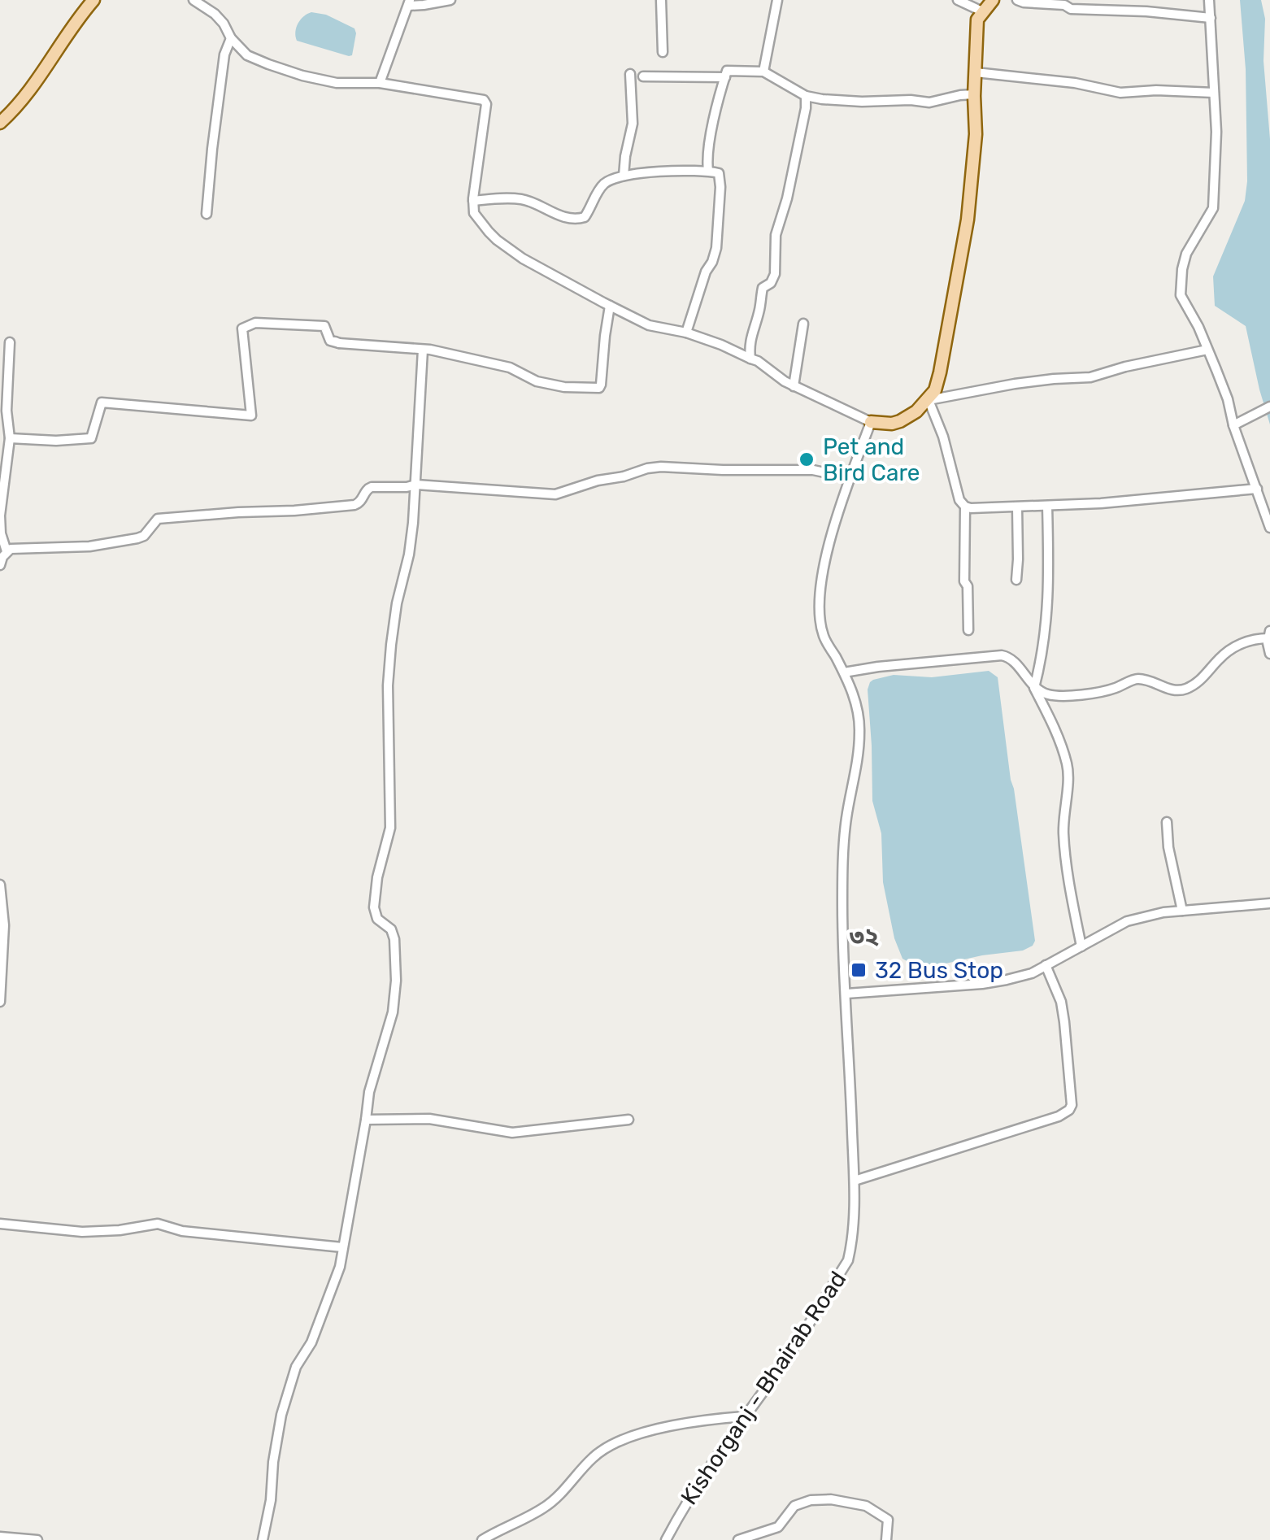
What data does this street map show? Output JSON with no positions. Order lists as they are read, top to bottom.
{
  "streets": {
    "street": ["Kishorganj - Bhairab Road"]
  },
  "districts": ["৩২"],
  "places": {
    "other": ["Pet and Bird Care"],
    "transit": ["32 Bus Stop"]
  }
}
